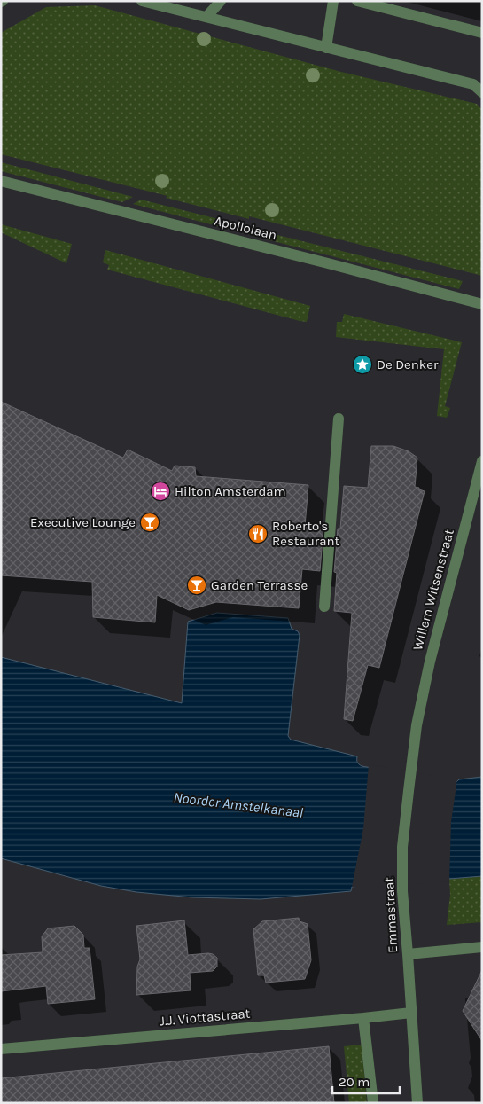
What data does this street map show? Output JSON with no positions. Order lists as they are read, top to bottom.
{
  "streets": {
    "street": [
      "Apollolaan",
      "Willem Witsenstraat",
      "Emmastraat",
      "J.J. Viottastraat"
    ]
  },
  "crossings": [
    ["Willem Witsenstraat", "Emmastraat"],
    ["Emmastraat", "J.J. Viottastraat"]
  ],
  "water": ["Noorder Amstelkanaal"],
  "places": {
    "place": ["De Denker"],
    "hotel": ["Hilton Amsterdam"],
    "bar": ["Executive Lounge", "Garden Terrasse"],
    "restaurant": ["Roberto's Restaurant"]
  },
  "scale_bar": "20 m"
}
